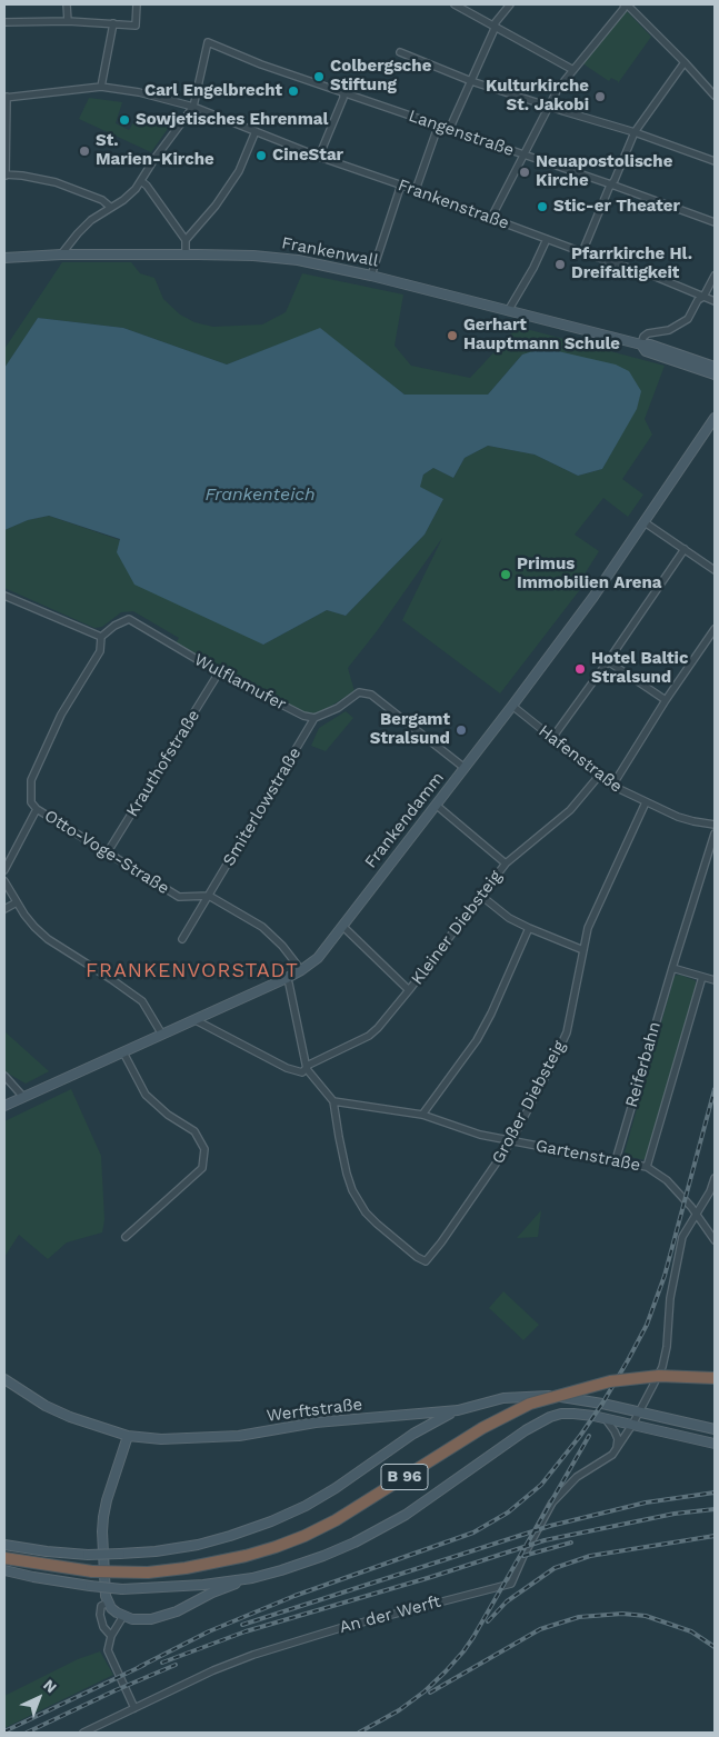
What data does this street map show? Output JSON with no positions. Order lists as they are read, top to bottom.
{
  "streets": {
    "highway": ["B 96"],
    "street": [
      "Langenstraße",
      "Frankenstraße",
      "Frankenwall",
      "Wulflamufer",
      "Hafenstraße",
      "Krauthofstraße",
      "Smiterlowstraße",
      "Frankendamm",
      "Otto-Voge-Straße",
      "Kleiner Diebsteig",
      "Reiferbahn",
      "Großer Diebsteig",
      "Gartenstraße",
      "Werftstraße",
      "An der Werft"
    ]
  },
  "crossings": [
    ["Langenstraße", "Frankenstraße"],
    ["Wulflamufer", "Krauthofstraße"],
    ["Wulflamufer", "Smiterlowstraße"],
    ["Hafenstraße", "Frankendamm"],
    ["Hafenstraße", "Kleiner Diebsteig"],
    ["Hafenstraße", "Großer Diebsteig"],
    ["Krauthofstraße", "Otto-Voge-Straße"],
    ["Smiterlowstraße", "Otto-Voge-Straße"],
    ["Reiferbahn", "Gartenstraße"],
    ["Großer Diebsteig", "Gartenstraße"],
    ["Gartenstraße", "An der Werft"],
    ["Werftstraße", "An der Werft"]
  ],
  "districts": ["FRANKENVORSTADT"],
  "water": ["Frankenteich"],
  "places": [
    "Colbergsche Stiftung",
    "Carl Engelbrecht",
    "Kulturkirche St. Jakobi",
    "Sowjetisches Ehrenmal",
    "St. Marien-Kirche",
    "CineStar",
    "Neuapostolische Kirche",
    "Stic-er Theater",
    "Pfarrkirche Hl. Dreifaltigkeit",
    "Gerhart Hauptmann Schule",
    "Primus Immobilien Arena",
    "Hotel Baltic Stralsund",
    "Bergamt Stralsund"
  ],
  "north": "top right"
}
